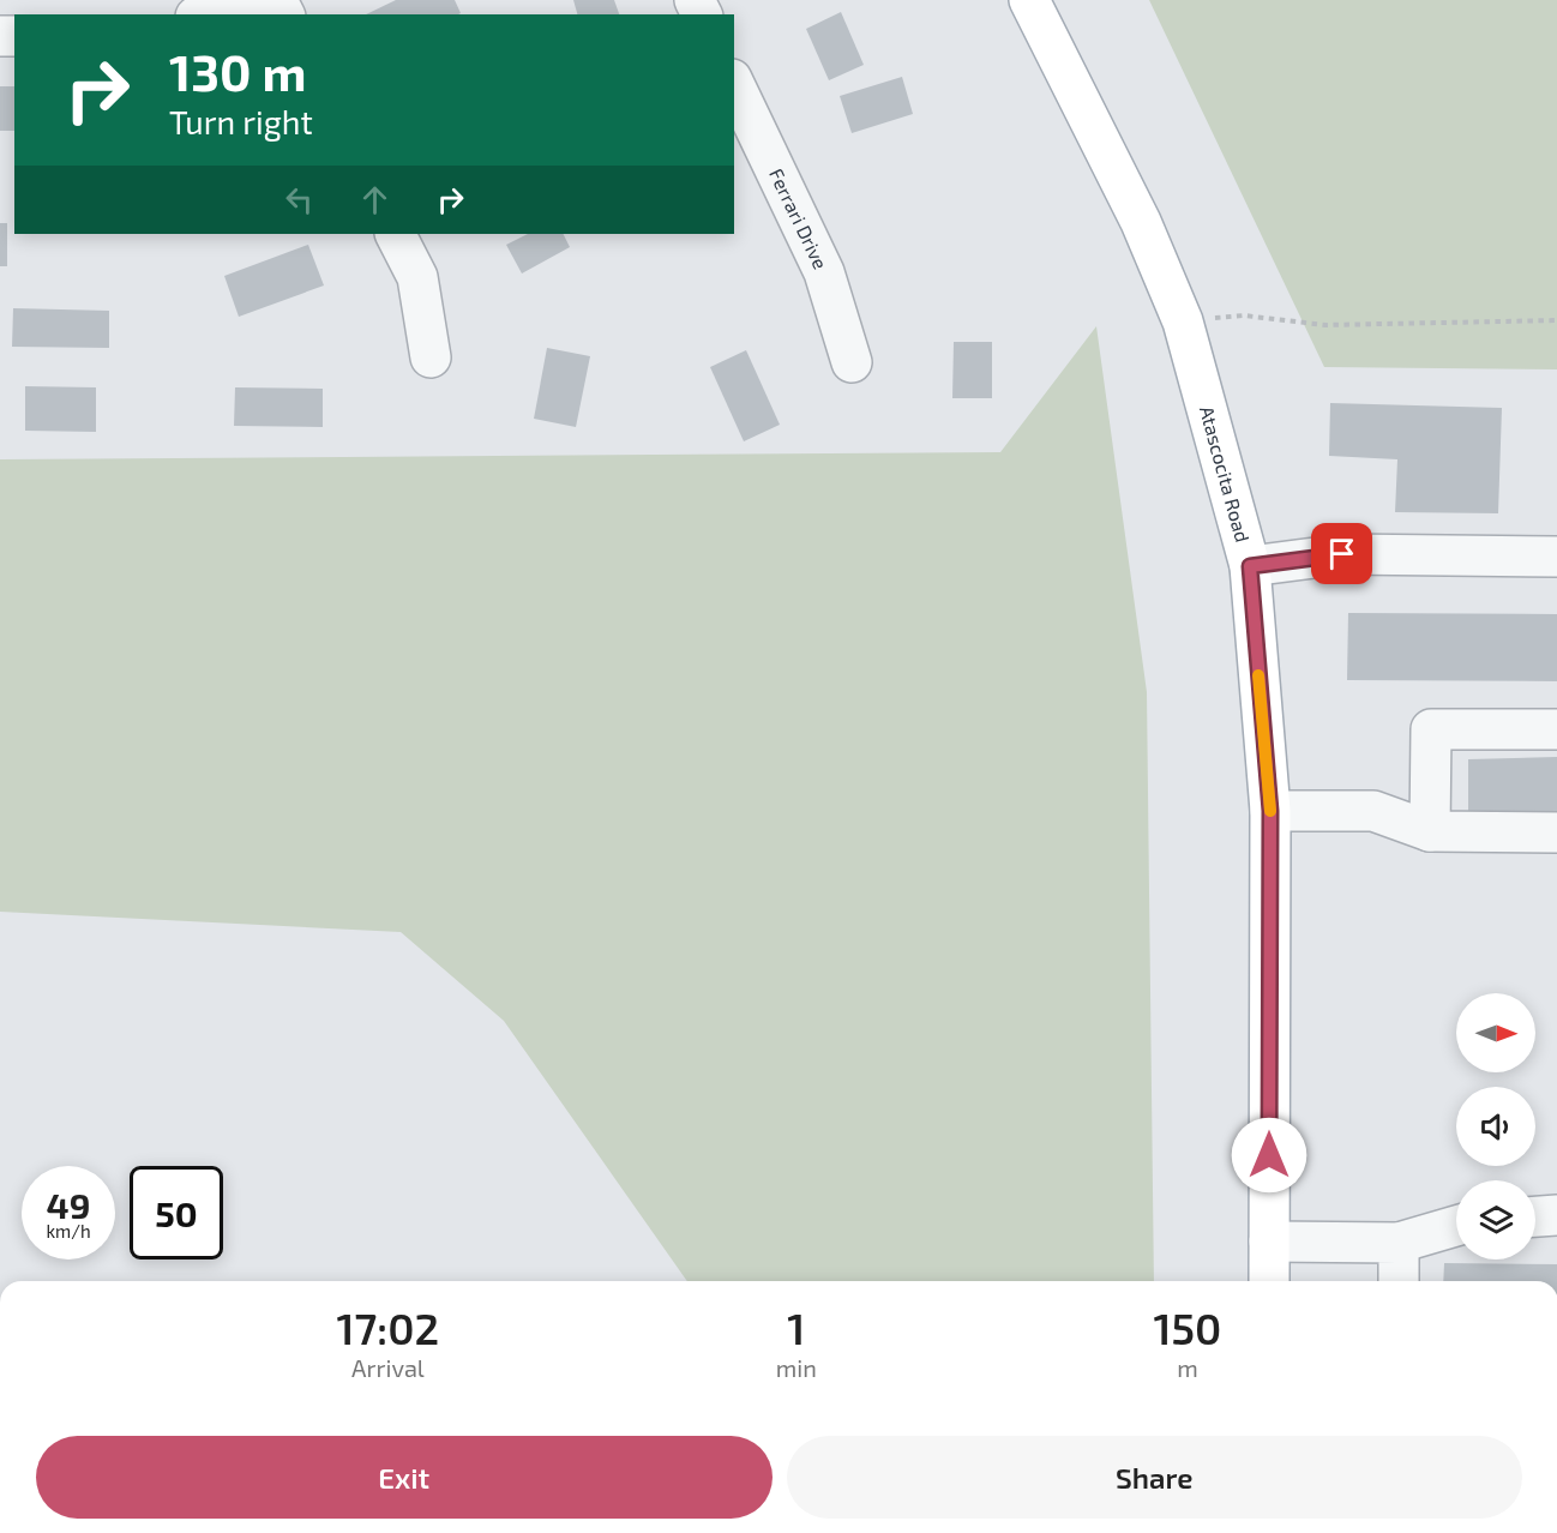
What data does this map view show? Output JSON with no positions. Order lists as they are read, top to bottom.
{
  "streets": {
    "main road": ["Atascocita Road"],
    "street": ["Ferrari Drive"]
  },
  "north": "right",
  "page": {
    "turn": ["130 m", "Turn right"],
    "speed": "49 km/h",
    "limit": "50",
    "eta": [
      "17:02",
      "Arrival",
      "1",
      "min",
      "150",
      "m"
    ],
    "buttons": ["Exit", "Share"]
  }
}
